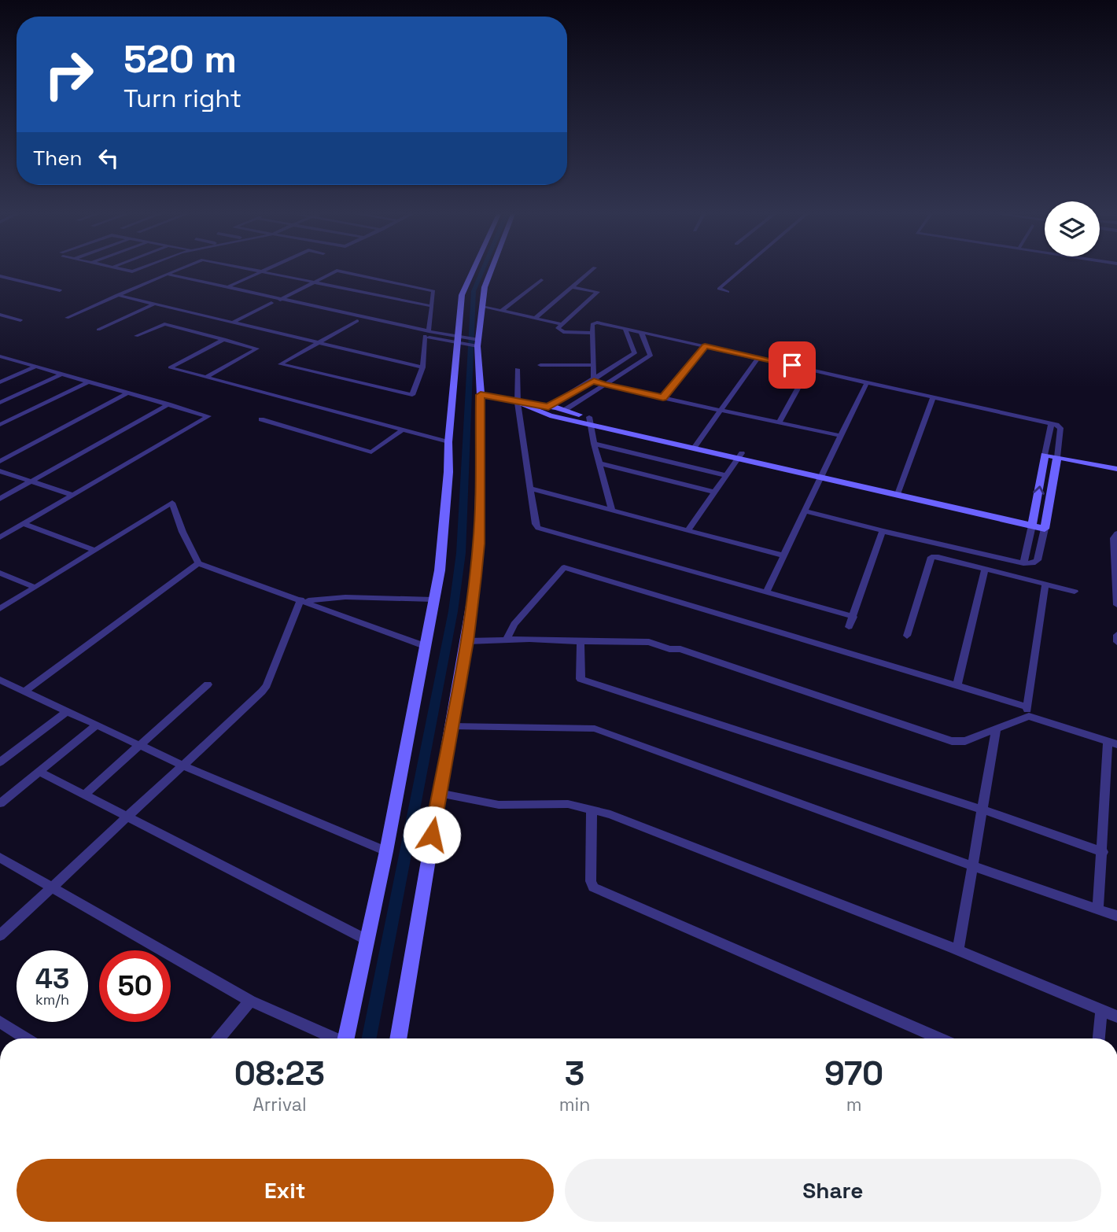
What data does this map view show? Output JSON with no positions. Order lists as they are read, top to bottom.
{
  "page": {
    "turn": ["520 m", "Turn right"],
    "then": "Then",
    "speed": "43 km/h",
    "limit": "50",
    "eta": [
      "08:23",
      "Arrival",
      "3",
      "min",
      "970",
      "m"
    ],
    "buttons": ["Exit", "Share"]
  }
}
